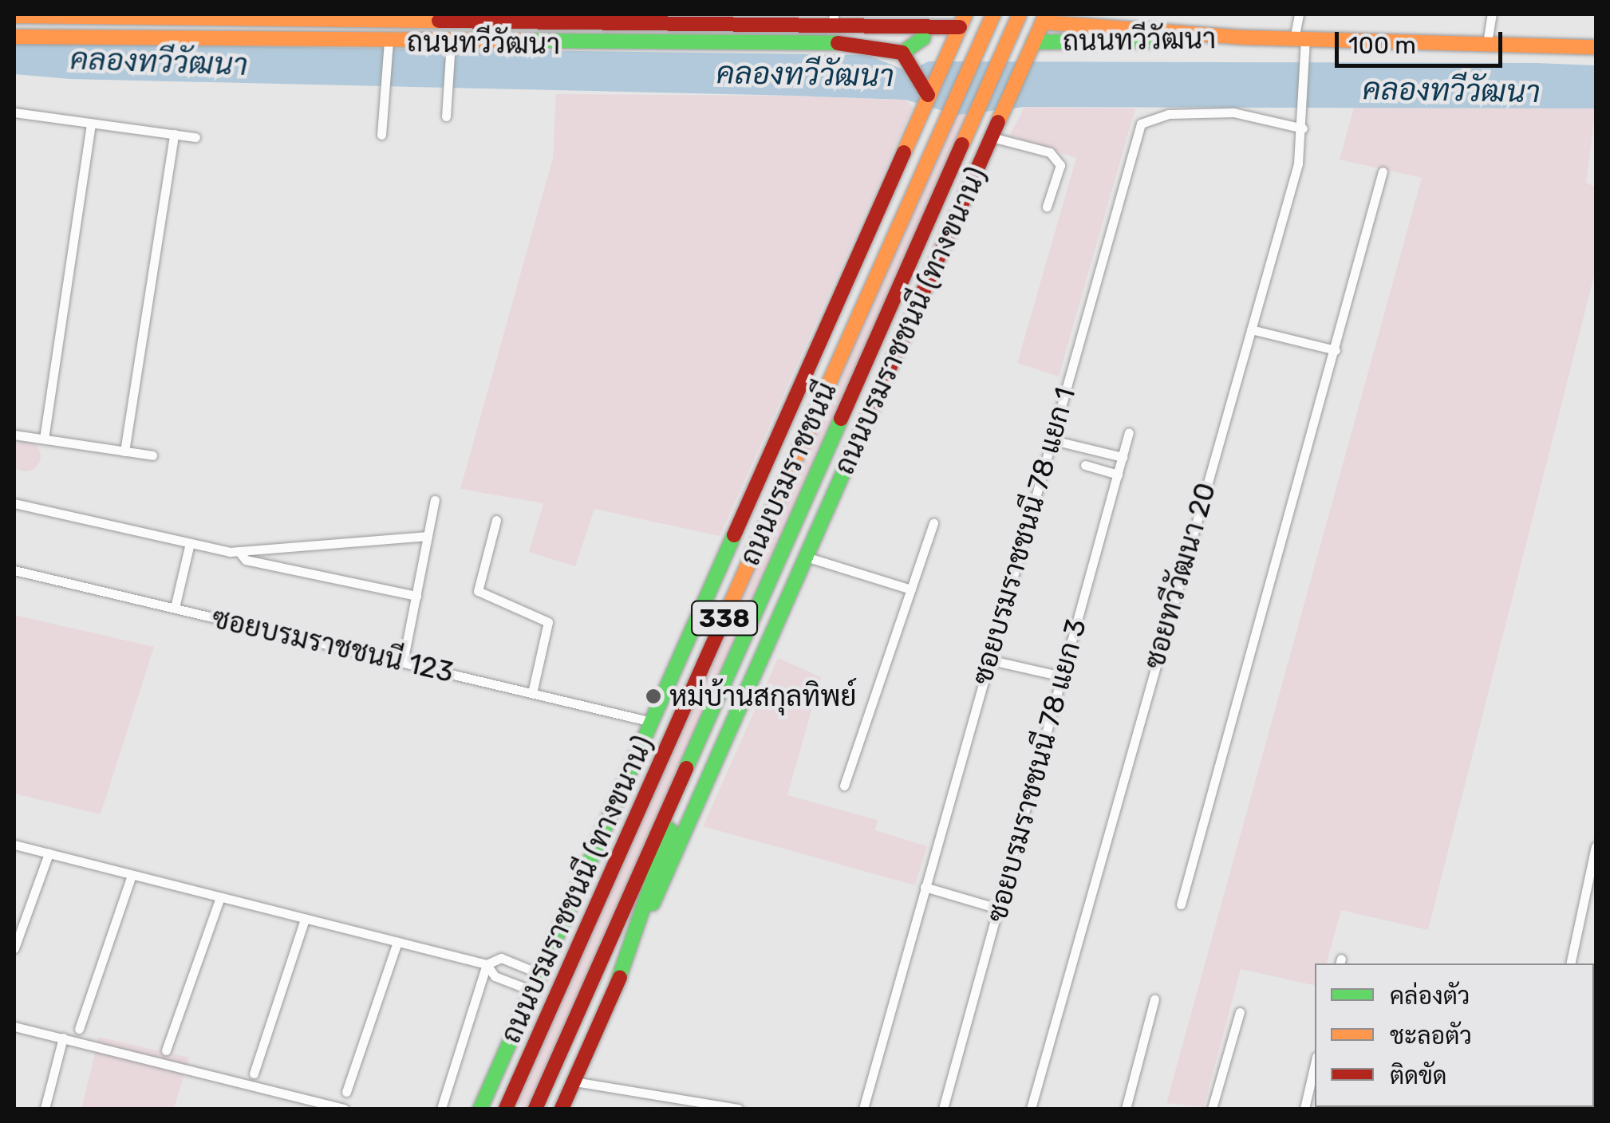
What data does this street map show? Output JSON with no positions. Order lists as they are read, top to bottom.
{
  "streets": {
    "main road": [
      "ถนนทวีวัฒนา",
      "ถนนบรมราชชนนี (ทางขนาน)",
      "ถนนบรมราชชนนี",
      "338"
    ],
    "street": [
      "ซอยบรมราชชนนี 78 แยก 1",
      "ซอยทวีวัฒนา 20",
      "ซอยบรมราชชนนี 123",
      "ซอยบรมราชชนนี 78 แยก 3"
    ]
  },
  "crossings": [
    ["ถนนทวีวัฒนา", "ถนนบรมราชชนนี (ทางขนาน)"],
    ["ถนนทวีวัฒนา", "ซอยทวีวัฒนา 20"],
    ["ถนนบรมราชชนนี (ทางขนาน)", "ซอยบรมราชชนนี 123"],
    ["ซอยบรมราชชนนี 78 แยก 1", "ซอยทวีวัฒนา 20"]
  ],
  "water": ["คลองทวีวัฒนา"],
  "places": ["หม่บ้านสกุลทิพย์"],
  "legend": ["คล่องตัว", "ชะลอตัว", "ติดขัด"],
  "scale_bar": "100 m"
}
